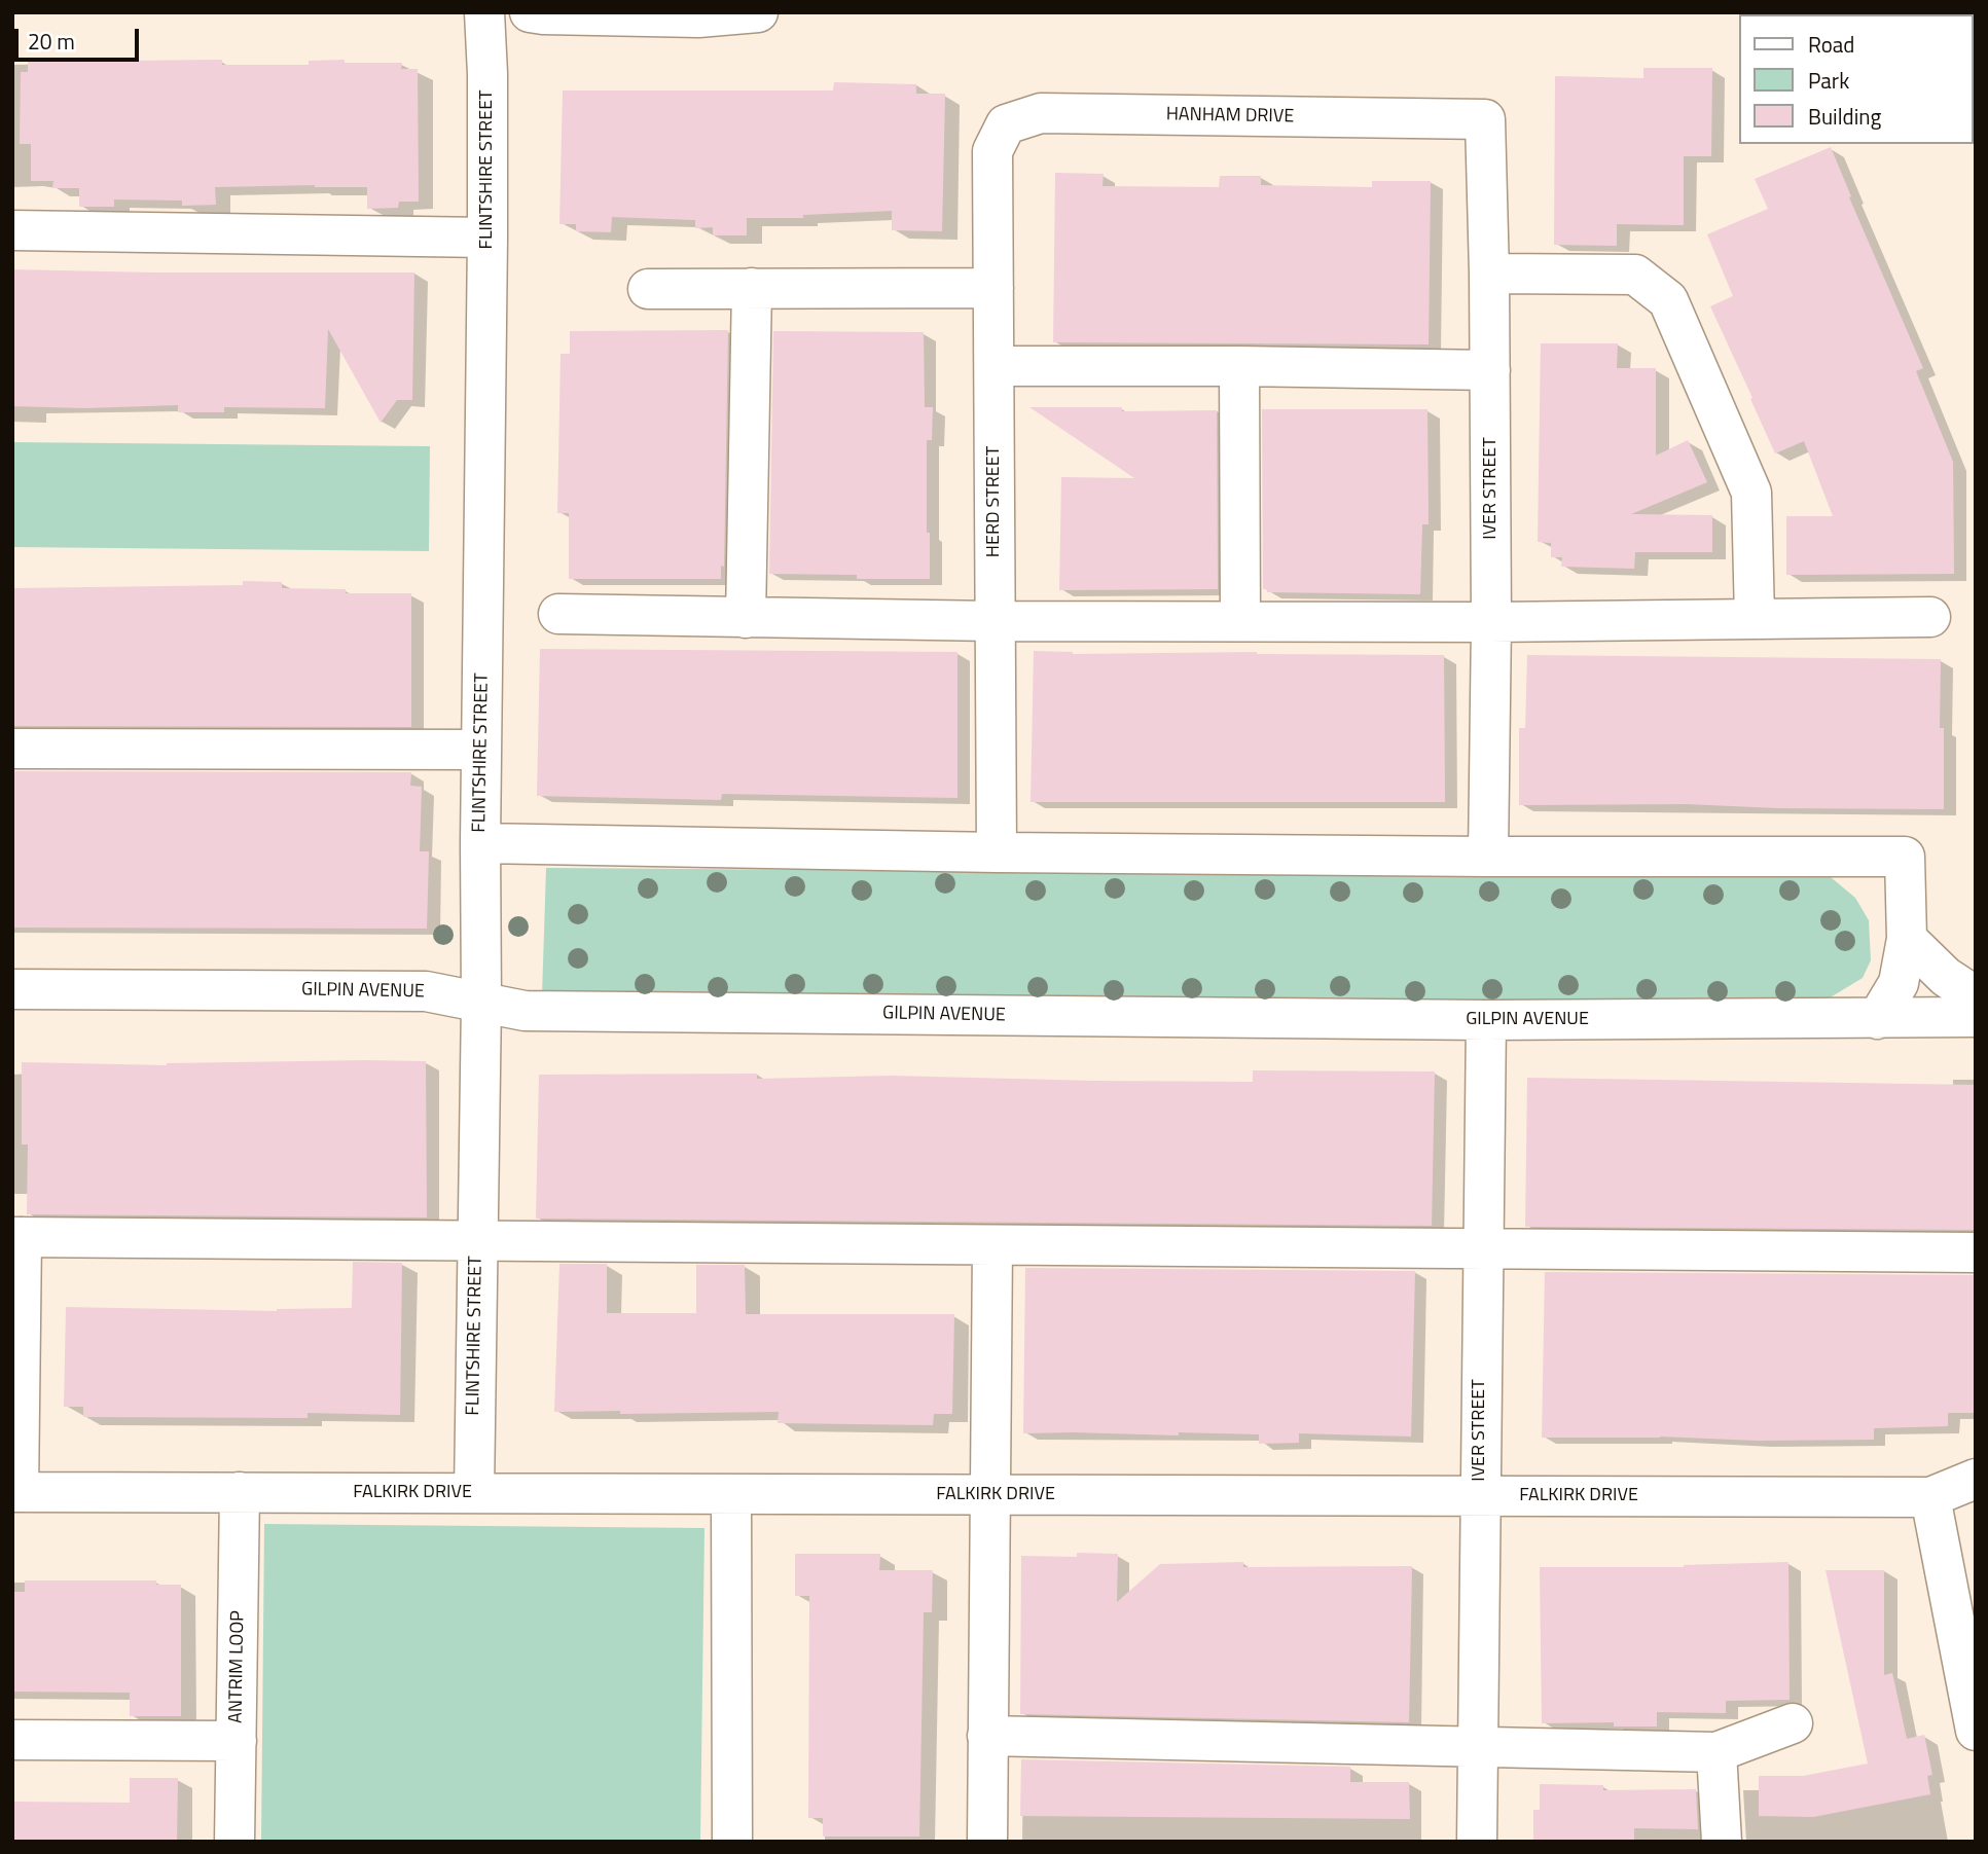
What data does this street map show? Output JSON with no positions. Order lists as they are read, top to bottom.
{
  "streets": {
    "street": [
      "HANHAM DRIVE",
      "FLINTSHIRE STREET",
      "IVER STREET",
      "HERD STREET",
      "GILPIN AVENUE",
      "FALKIRK DRIVE",
      "ANTRIM LOOP"
    ]
  },
  "crossings": [
    ["HANHAM DRIVE", "IVER STREET"],
    ["HANHAM DRIVE", "HERD STREET"],
    ["FLINTSHIRE STREET", "GILPIN AVENUE"],
    ["FLINTSHIRE STREET", "FALKIRK DRIVE"],
    ["IVER STREET", "GILPIN AVENUE"],
    ["IVER STREET", "FALKIRK DRIVE"],
    ["FALKIRK DRIVE", "ANTRIM LOOP"]
  ],
  "legend": ["Road", "Park", "Building"],
  "scale_bar": "20 m"
}
